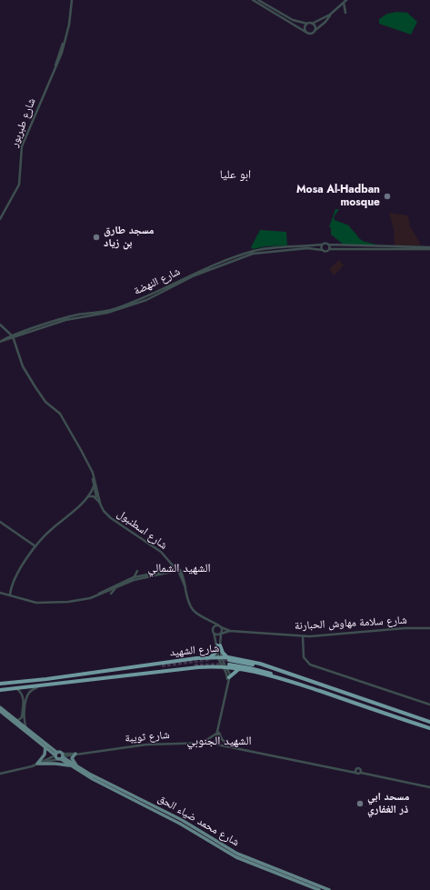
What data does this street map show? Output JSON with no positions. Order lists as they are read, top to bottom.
{
  "streets": {
    "highway": ["شارع الشهيد"],
    "main road": ["شارع محمد ضياء الحق"],
    "street": [
      "شارع طبربور",
      "شارع النهضة",
      "شارع اسطنبول",
      "شارع سلامة مهاوش الحبارنة",
      "شارع ثويبة"
    ]
  },
  "crossings": [
    ["شارع النهضة", "شارع اسطنبول"],
    ["شارع اسطنبول", "شارع سلامة مهاوش الحبارنة"],
    ["شارع ثويبة", "شارع محمد ضياء الحق"]
  ],
  "districts": ["ابو عليا", "الشهيد الشمالي", "الشهيد الجنوبي"],
  "places": ["Mosa Al-Hadban mosque", "مسجد طارق بن زياد", "مسحد ابي ذر الغفاري"]
}
